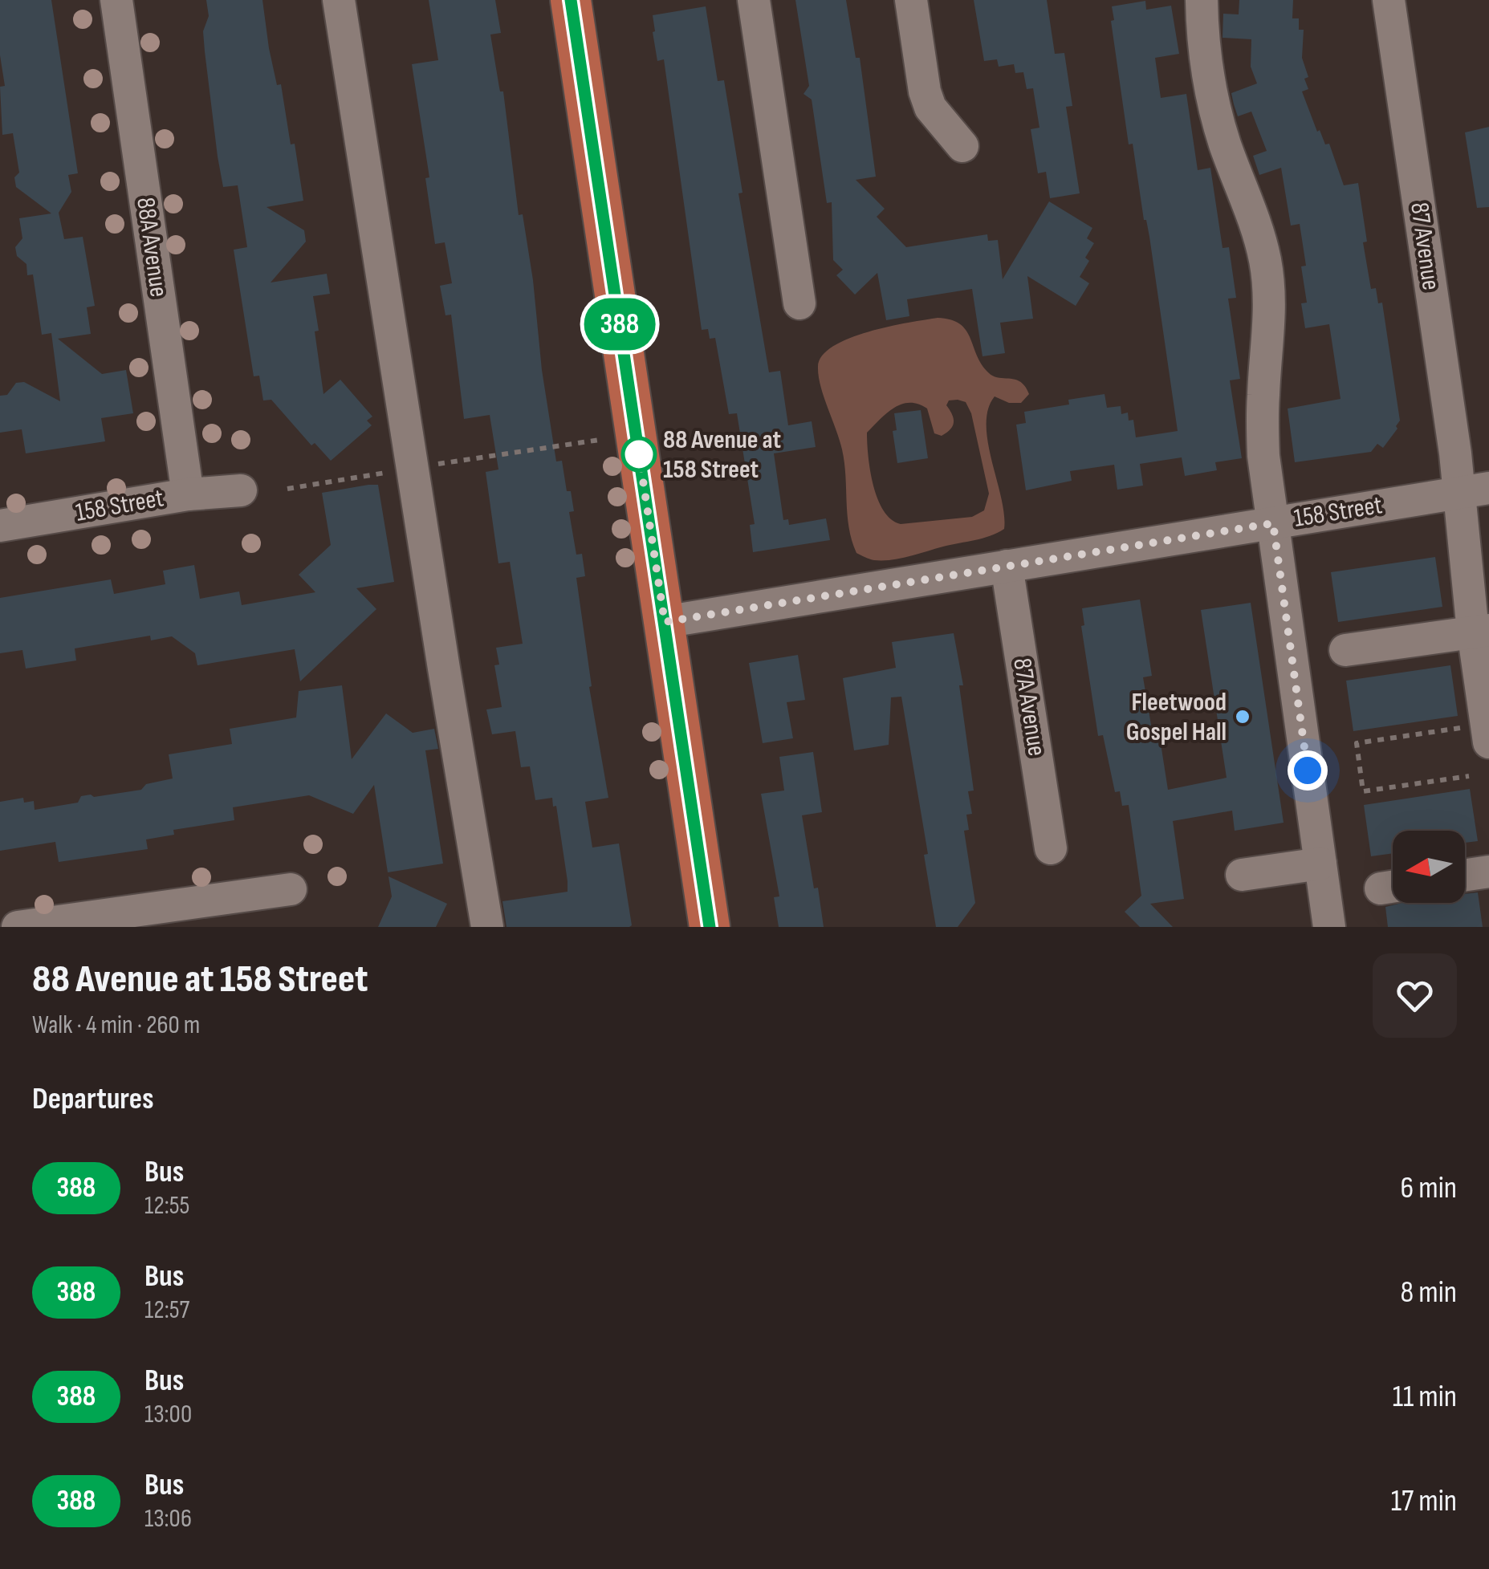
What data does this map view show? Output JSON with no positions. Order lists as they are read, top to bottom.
{
  "streets": {
    "street": [
      "87 Avenue",
      "88A Avenue",
      "158 Street",
      "87A Avenue"
    ]
  },
  "crossings": [
    ["87 Avenue", "158 Street"],
    ["88A Avenue", "158 Street"],
    ["158 Street", "87A Avenue"]
  ],
  "places": ["88 Avenue at 158 Street", "Fleetwood Gospel Hall"],
  "lines": ["bus line 388"],
  "north": "left",
  "page": {
    "on_map": "388",
    "heading": [
      ["88 Avenue at 158 Street", "Walk · 4 min · 260 m"],
      "Departures"
    ],
    "list": [
      {
        "mark": "388",
        "name": "Bus",
        "note": "12:55",
        "value": "6 min"
      },
      {
        "mark": "388",
        "name": "Bus",
        "note": "12:57",
        "value": "8 min"
      },
      {
        "mark": "388",
        "name": "Bus",
        "note": "13:00",
        "value": "11 min"
      },
      {
        "mark": "388",
        "name": "Bus",
        "note": "13:06",
        "value": "17 min"
      }
    ]
  }
}
